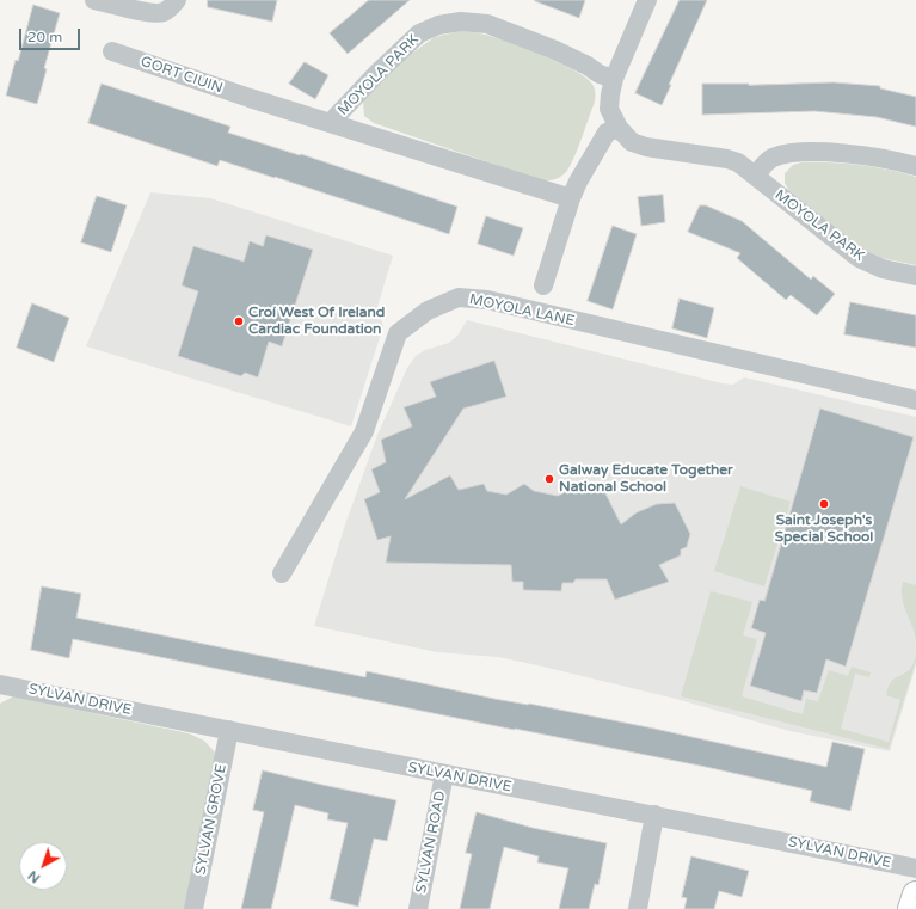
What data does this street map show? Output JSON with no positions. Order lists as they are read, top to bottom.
{
  "streets": {
    "street": [
      "GORT CIUIN",
      "MOYOLA PARK",
      "MOYOLA LANE",
      "SYLVAN DRIVE",
      "SYLVAN GROVE",
      "SYLVAN ROAD"
    ]
  },
  "crossings": [
    ["GORT CIUIN", "MOYOLA PARK"],
    ["SYLVAN DRIVE", "SYLVAN GROVE"],
    ["SYLVAN DRIVE", "SYLVAN ROAD"]
  ],
  "places": ["Croí West Of Ireland Cardiac Foundation", "Galway Educate Together National School", "Saint Joseph's Special School"],
  "scale_bar": "20 m",
  "north": "bottom left"
}
